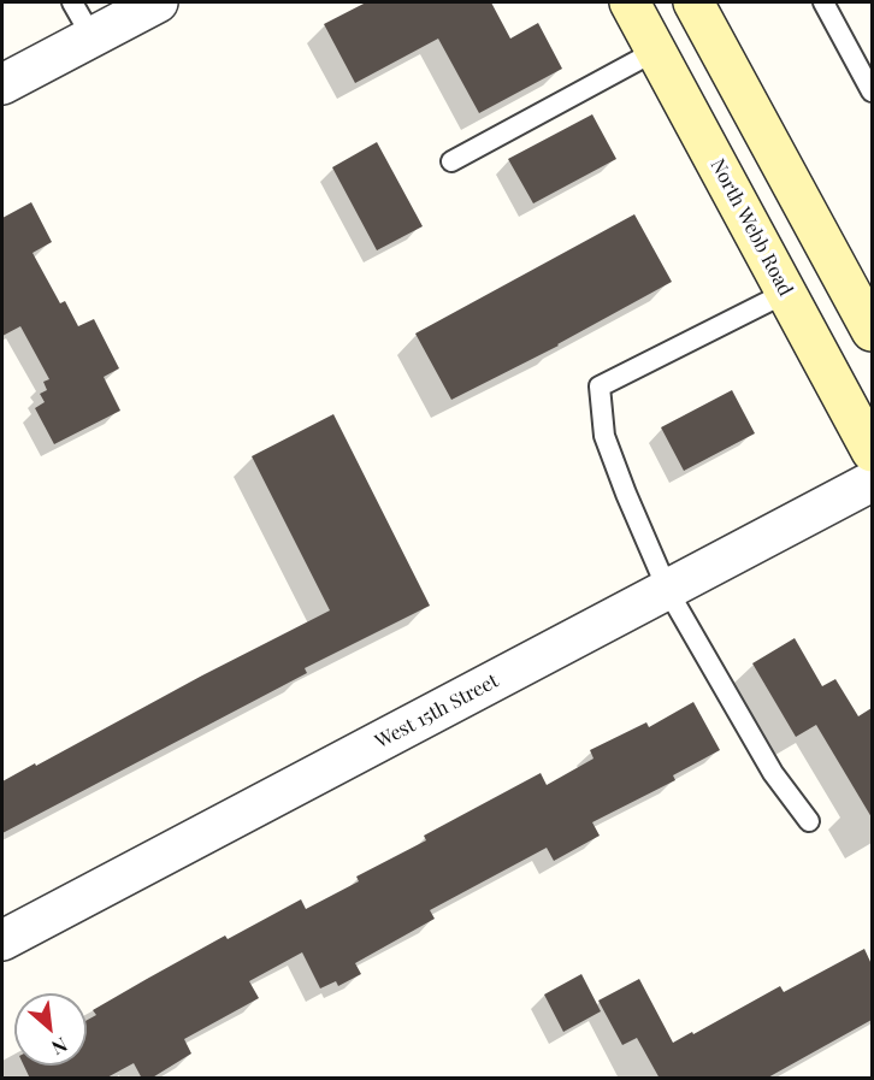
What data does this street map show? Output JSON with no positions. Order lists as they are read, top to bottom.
{
  "streets": {
    "main road": ["North Webb Road"],
    "street": ["West 15th Street"]
  },
  "north": "bottom right"
}
